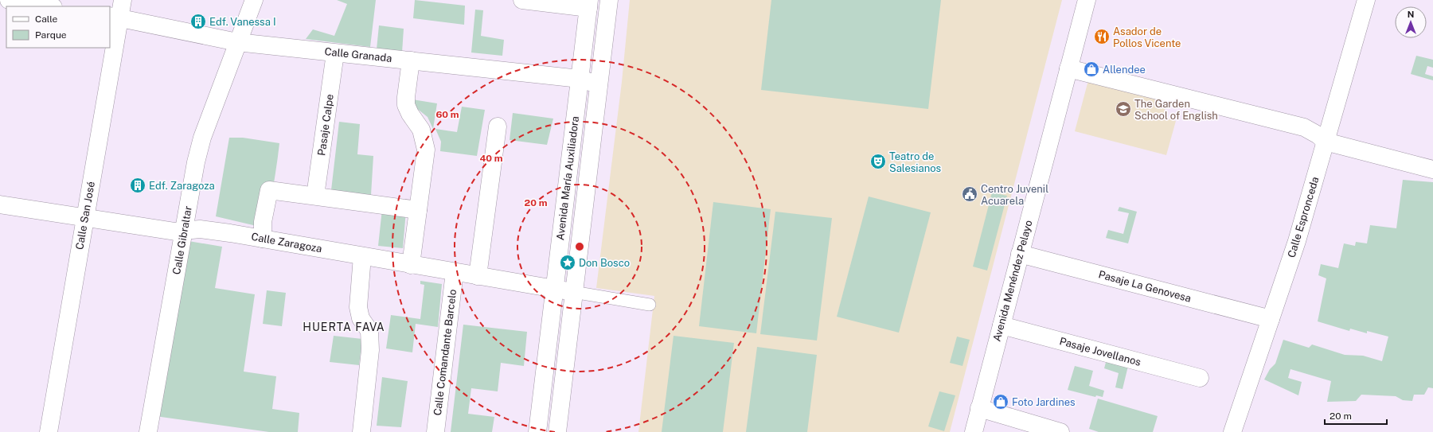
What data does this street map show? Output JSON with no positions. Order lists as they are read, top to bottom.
{
  "streets": {
    "street": [
      "Calle Granada",
      "Pasaje Calpe",
      "Avenida María Auxiliadora",
      "Calle San José",
      "Calle Espronceda",
      "Calle Gibraltar",
      "Calle Zaragoza",
      "Avenida Menéndez Pelayo",
      "Pasaje La Genovesa",
      "Pasaje Jovellanos",
      "Calle Comandante Barcelo"
    ]
  },
  "crossings": [
    ["Calle Granada", "Pasaje Calpe"],
    ["Calle Granada", "Avenida María Auxiliadora"],
    ["Calle Granada", "Calle San José"],
    ["Calle Granada", "Calle Gibraltar"],
    ["Avenida María Auxiliadora", "Calle Zaragoza"],
    ["Calle San José", "Calle Zaragoza"],
    ["Calle Espronceda", "Pasaje La Genovesa"],
    ["Calle Gibraltar", "Calle Zaragoza"],
    ["Calle Zaragoza", "Calle Comandante Barcelo"],
    ["Avenida Menéndez Pelayo", "Pasaje La Genovesa"],
    ["Avenida Menéndez Pelayo", "Pasaje Jovellanos"]
  ],
  "districts": ["HUERTA FAVA"],
  "places": {
    "building": ["Edf. Vanessa I", "Edf. Zaragoza"],
    "restaurant": ["Asador de Pollos Vicente"],
    "shop": ["Allendee", "Foto Jardines"],
    "school or university": ["The Garden School of English"],
    "theatre": ["Teatro de Salesianos"],
    "public building": ["Centro Juvenil Acuarela"],
    "place": ["Don Bosco"]
  },
  "legend": ["Calle", "Parque"],
  "scale_bar": "20 m",
  "north": "top",
  "rings": ["60 m", "40 m", "20 m"]
}
